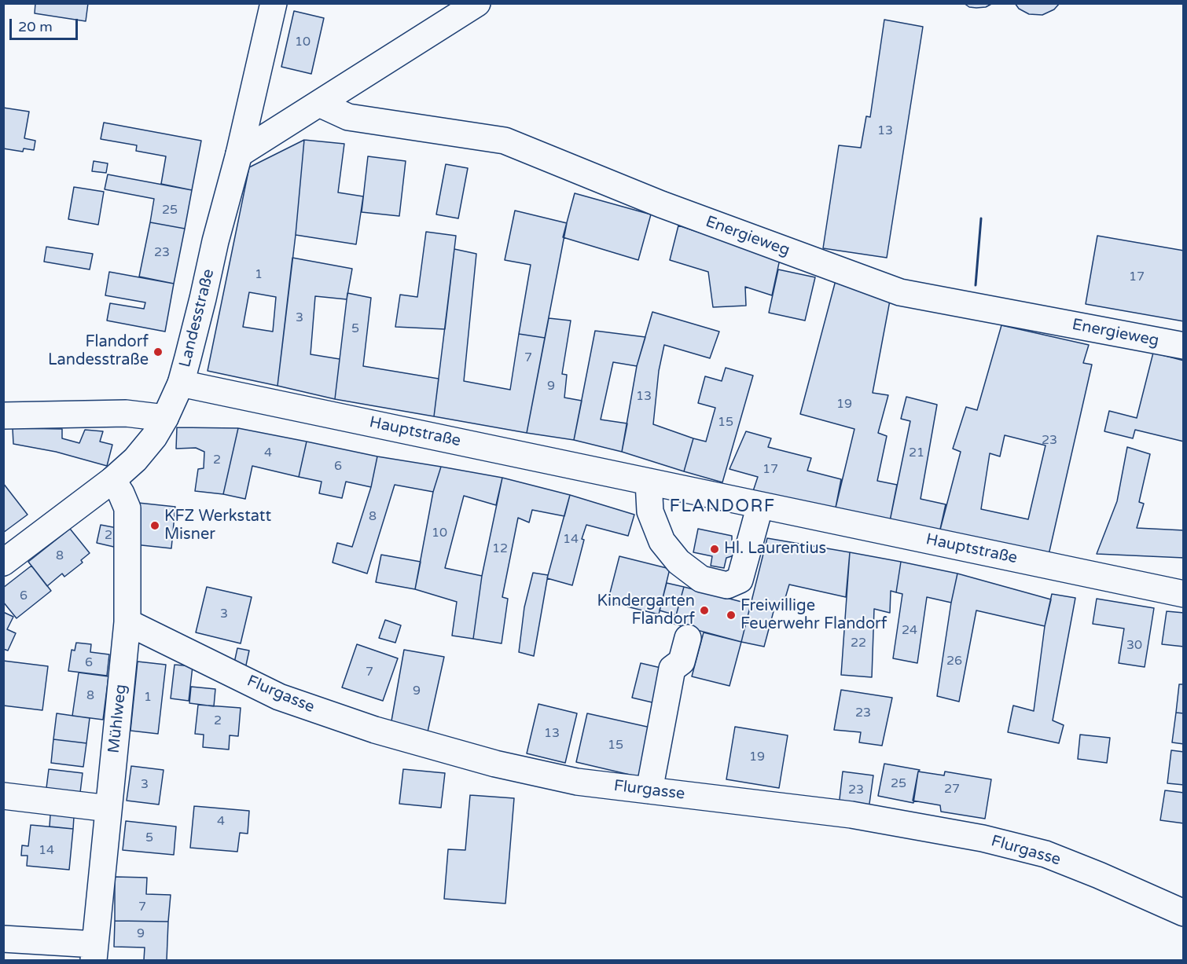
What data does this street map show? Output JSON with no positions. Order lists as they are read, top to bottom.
{
  "streets": {
    "street": [
      "Energieweg",
      "Landesstraße",
      "Hauptstraße",
      "Flurgasse",
      "Mühlweg"
    ]
  },
  "crossings": [
    ["Landesstraße", "Hauptstraße"],
    ["Landesstraße", "Mühlweg"],
    ["Flurgasse", "Mühlweg"]
  ],
  "districts": ["FLANDORF"],
  "places": [
    "Flandorf Landesstraße",
    "KFZ Werkstatt Misner",
    "Hl. Laurentius",
    "Kindergarten Flandorf",
    "Freiwillige Feuerwehr Flandorf"
  ],
  "house_numbers": [
    "10",
    "13",
    "25",
    "23",
    "1",
    "17",
    "3",
    "5",
    "7",
    "9",
    "13",
    "19",
    "15",
    "23",
    "4",
    "21",
    "2",
    "6",
    "17",
    "8",
    "10",
    "2",
    "14",
    "12",
    "8",
    "6",
    "3",
    "24",
    "22",
    "30",
    "26",
    "6",
    "7",
    "9",
    "8",
    "1",
    "23",
    "2",
    "13",
    "15",
    "19",
    "25",
    "3",
    "27",
    "23",
    "4",
    "5",
    "14",
    "7",
    "9"
  ],
  "scale_bar": "20 m"
}
